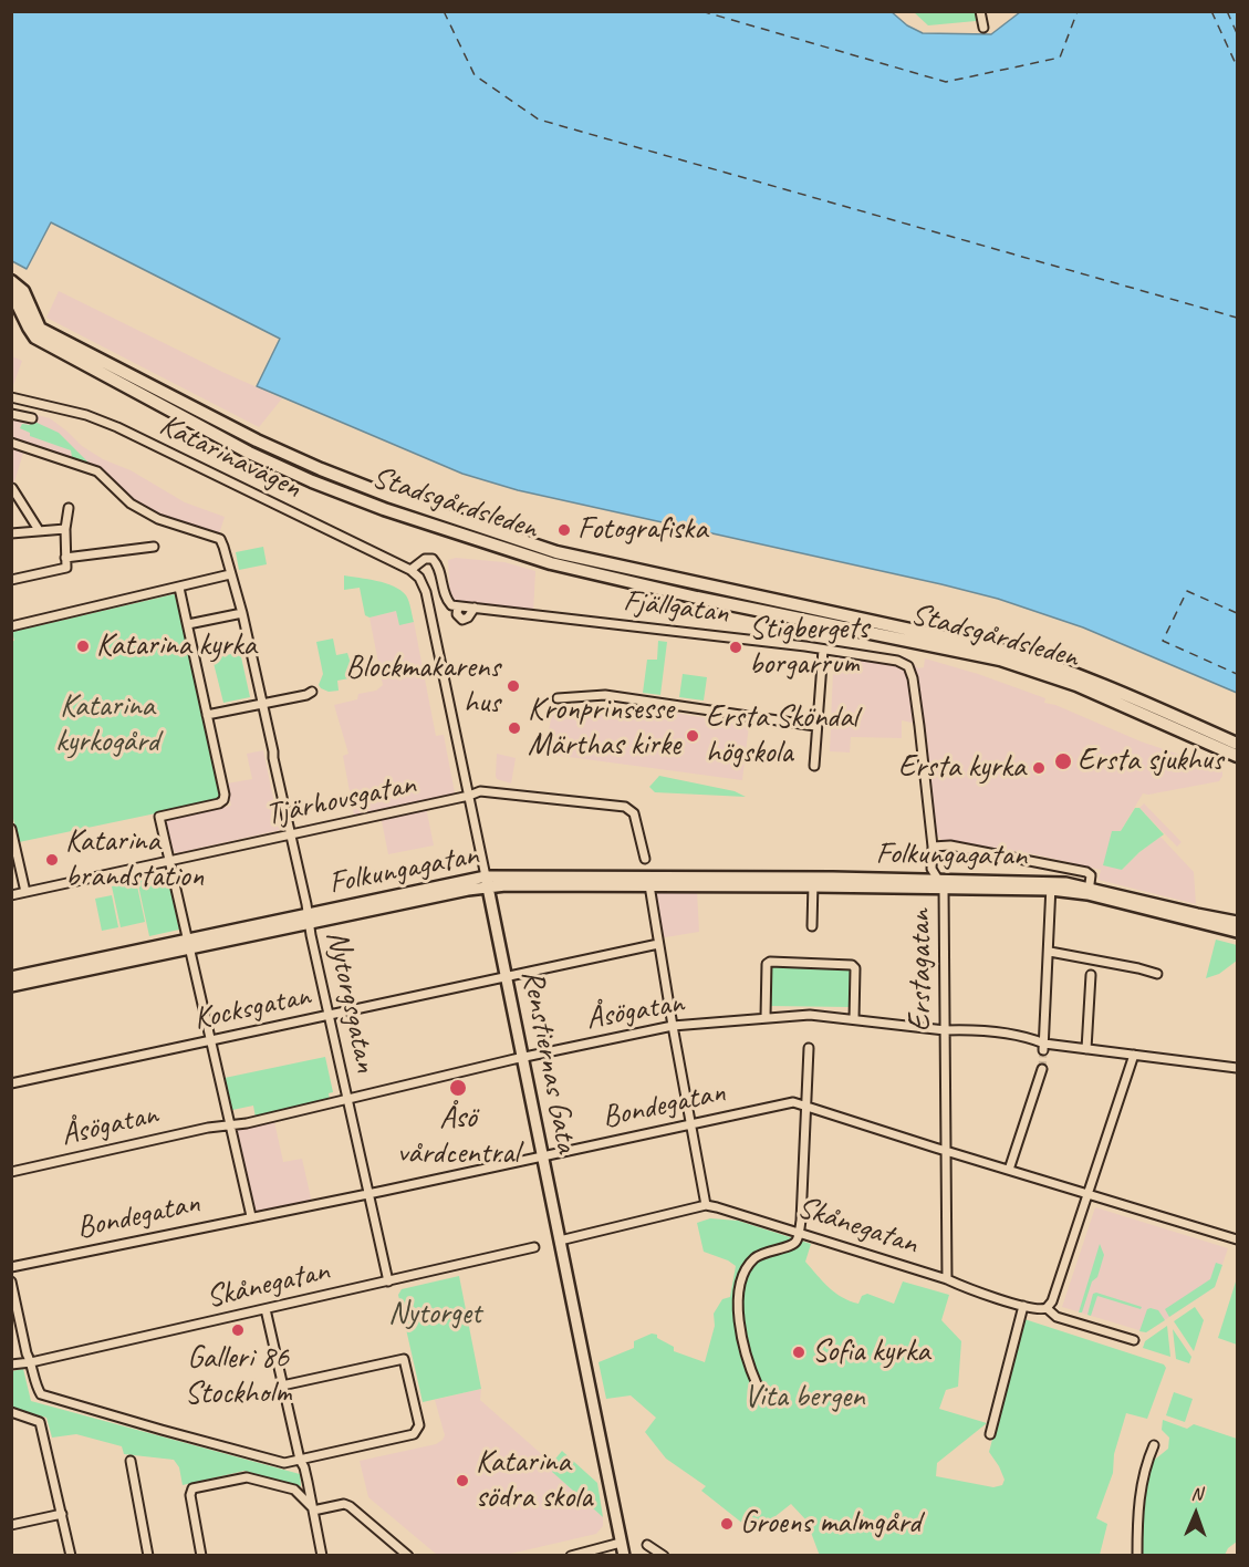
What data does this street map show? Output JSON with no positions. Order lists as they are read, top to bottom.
{
  "streets": {
    "main road": ["Stadsgårdsleden"],
    "street": [
      "Katarinavägen",
      "Fjällgatan",
      "Tjärhovsgatan",
      "Folkungagatan",
      "Erstagatan",
      "Nytorgsgatan",
      "Kocksgatan",
      "Åsögatan",
      "Renstiernas Gata",
      "Bondegatan",
      "Skånegatan"
    ]
  },
  "crossings": [
    ["Katarinavägen", "Renstiernas Gata"],
    ["Fjällgatan", "Erstagatan"],
    ["Tjärhovsgatan", "Nytorgsgatan"],
    ["Tjärhovsgatan", "Renstiernas Gata"],
    ["Folkungagatan", "Erstagatan"],
    ["Folkungagatan", "Nytorgsgatan"],
    ["Folkungagatan", "Renstiernas Gata"],
    ["Erstagatan", "Åsögatan"],
    ["Erstagatan", "Bondegatan"],
    ["Erstagatan", "Skånegatan"],
    ["Nytorgsgatan", "Kocksgatan"],
    ["Nytorgsgatan", "Åsögatan"],
    ["Nytorgsgatan", "Bondegatan"],
    ["Nytorgsgatan", "Skånegatan"],
    ["Kocksgatan", "Renstiernas Gata"],
    ["Åsögatan", "Renstiernas Gata"],
    ["Renstiernas Gata", "Bondegatan"],
    ["Renstiernas Gata", "Skånegatan"]
  ],
  "parks": ["Katarina kyrkogård", "Nytorget", "Vita bergen"],
  "places": [
    "Fotografiska",
    "Katarina kyrka",
    "Stigbergets borgarrum",
    "Blockmakarens hus",
    "Kronprinsesse Märthas kirke",
    "Ersta Sköndal högskola",
    "Ersta sjukhus",
    "Ersta kyrka",
    "Katarina brandstation",
    "Åsö vårdcentral",
    "Galleri 86 Stockholm",
    "Sofia kyrka",
    "Katarina södra skola",
    "Groens malmgård"
  ],
  "north": "top"
}
